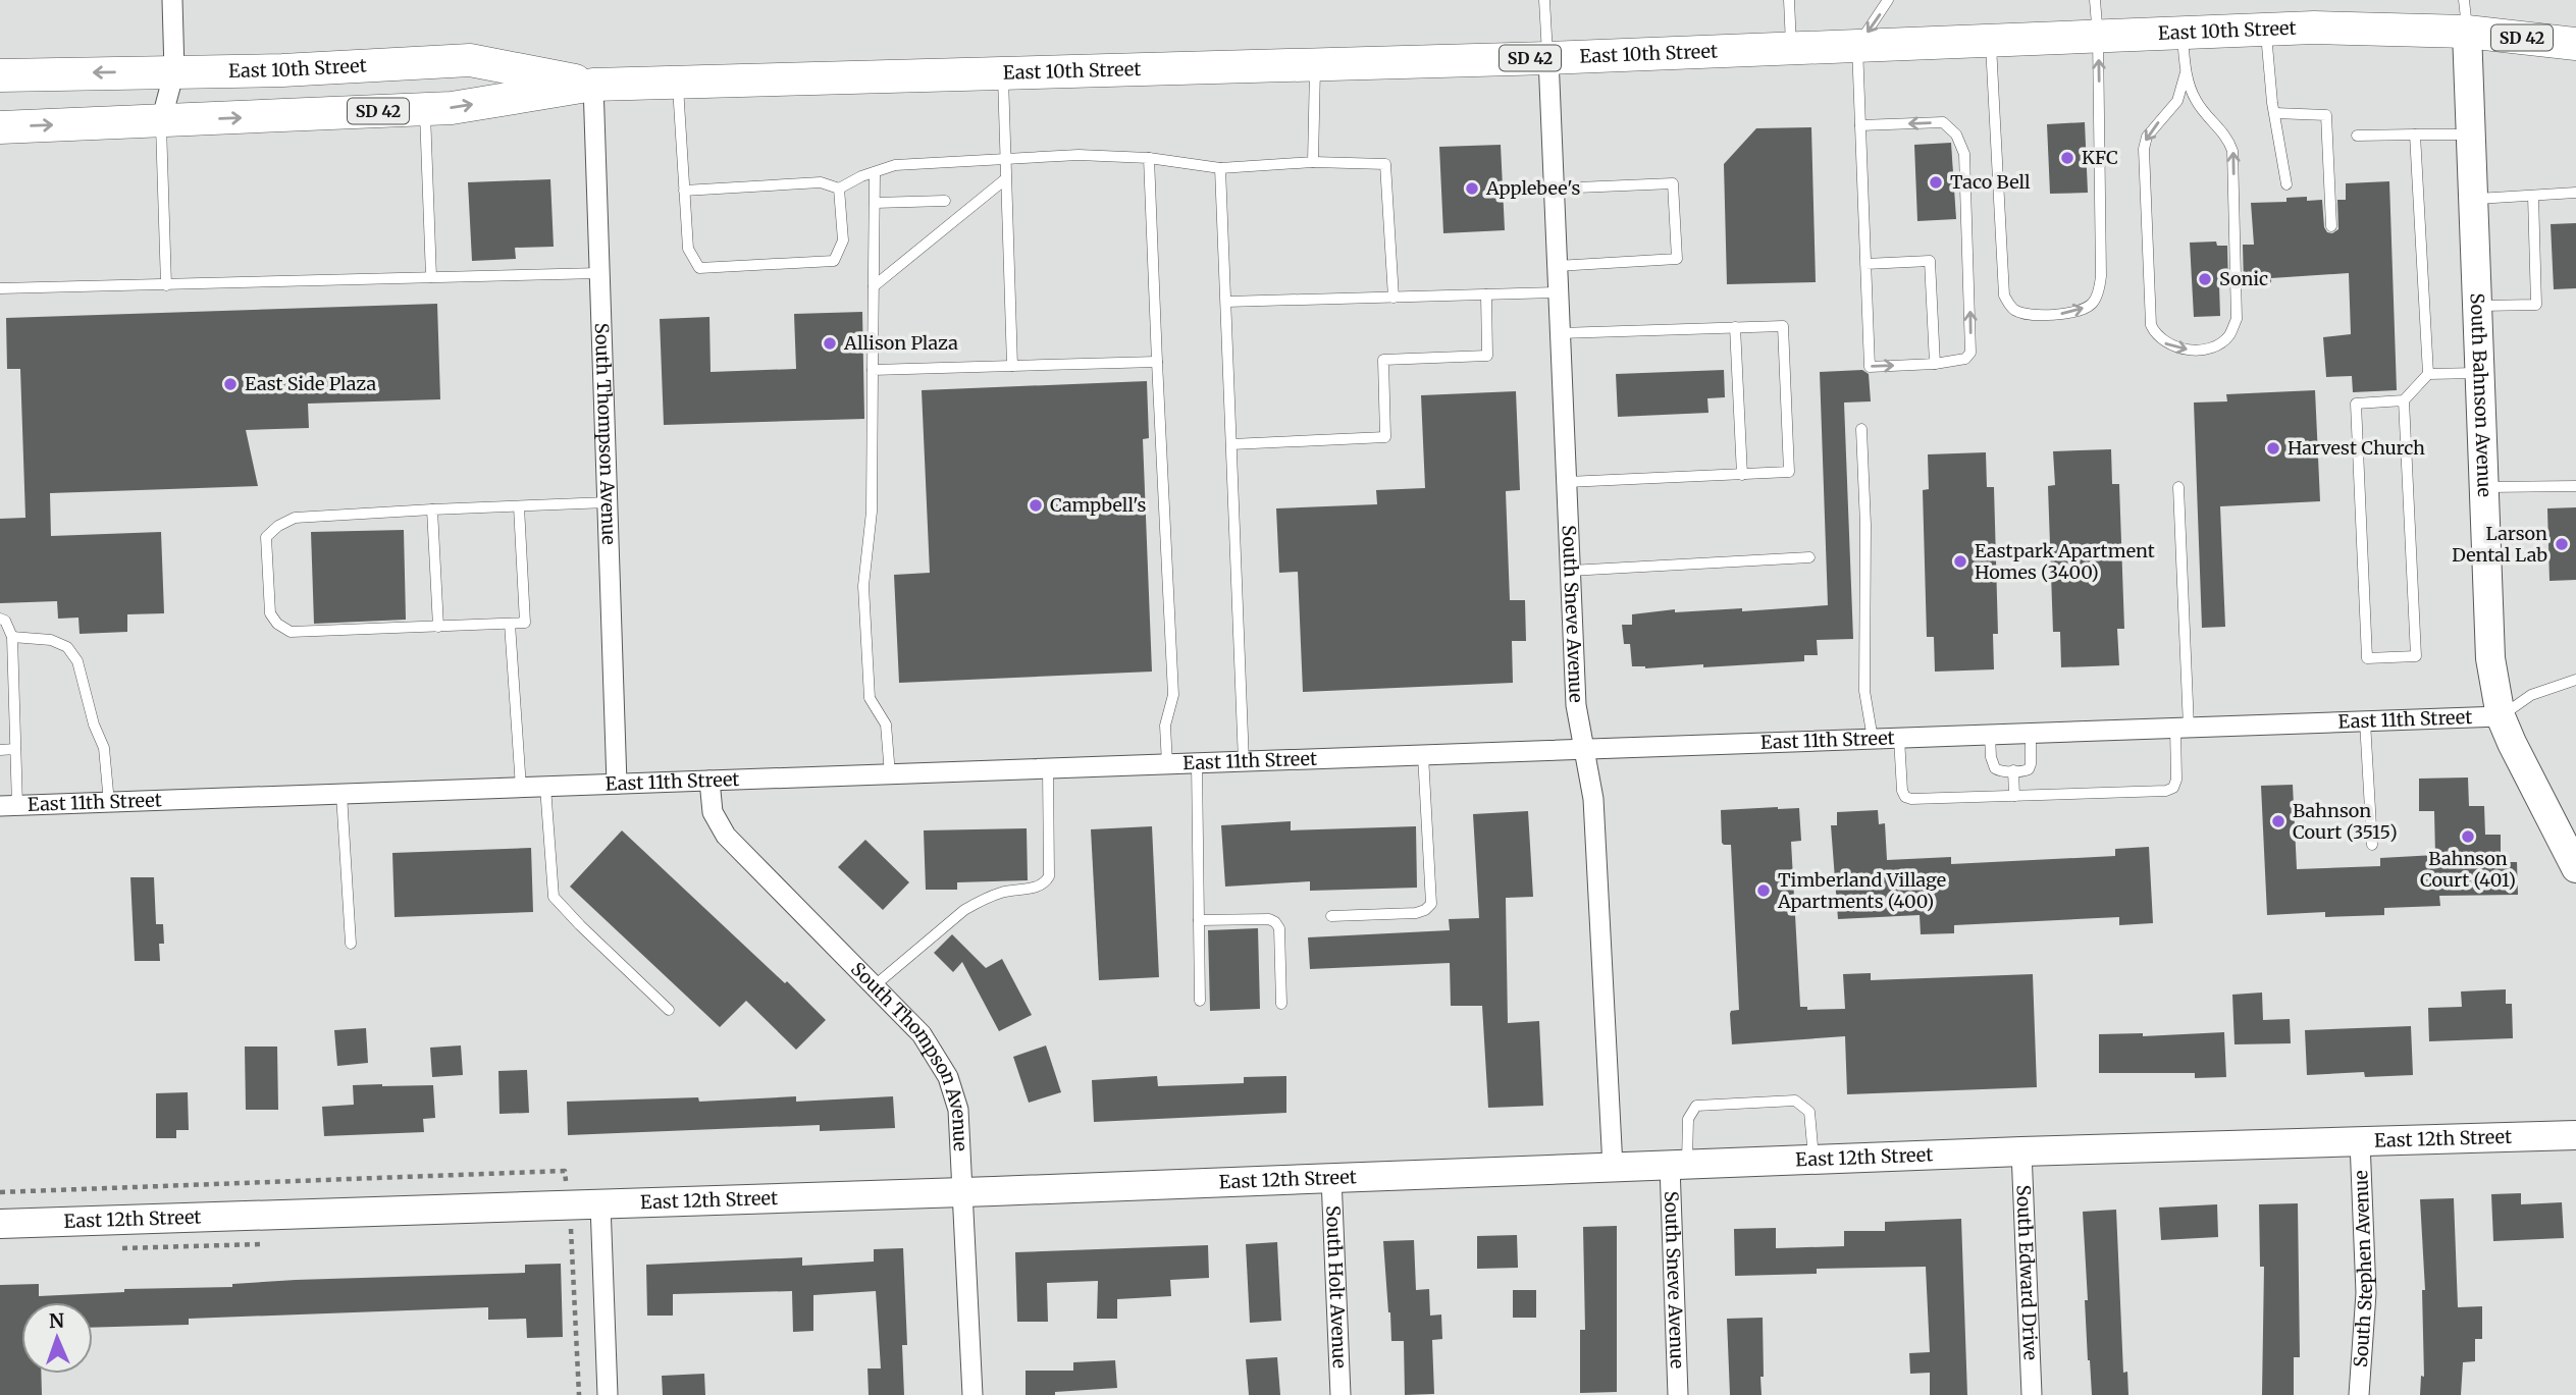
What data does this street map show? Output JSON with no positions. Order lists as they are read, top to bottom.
{
  "streets": {
    "main road": ["East 10th Street", "SD 42"],
    "street": [
      "South Bahnson Avenue",
      "South Thompson Avenue",
      "South Sneve Avenue",
      "East 11th Street",
      "East 12th Street",
      "South Stephen Avenue",
      "South Edward Drive",
      "South Holt Avenue"
    ]
  },
  "crossings": [
    ["East 10th Street", "South Bahnson Avenue"],
    ["East 10th Street", "South Thompson Avenue"],
    ["East 10th Street", "South Sneve Avenue"],
    ["South Bahnson Avenue", "East 11th Street"],
    ["South Thompson Avenue", "East 11th Street"],
    ["South Thompson Avenue", "East 12th Street"],
    ["South Sneve Avenue", "East 11th Street"],
    ["South Sneve Avenue", "East 12th Street"],
    ["East 12th Street", "South Stephen Avenue"],
    ["East 12th Street", "South Edward Drive"],
    ["East 12th Street", "South Holt Avenue"]
  ],
  "places": [
    "KFC",
    "Taco Bell",
    "Applebee's",
    "Sonic",
    "Allison Plaza",
    "East Side Plaza",
    "Harvest Church",
    "Campbell's",
    "Larson Dental Lab",
    "Eastpark Apartment Homes (3400)",
    "Bahnson Court (3515)",
    "Bahnson Court (401)",
    "Timberland Village Apartments (400)"
  ],
  "north": "top"
}
